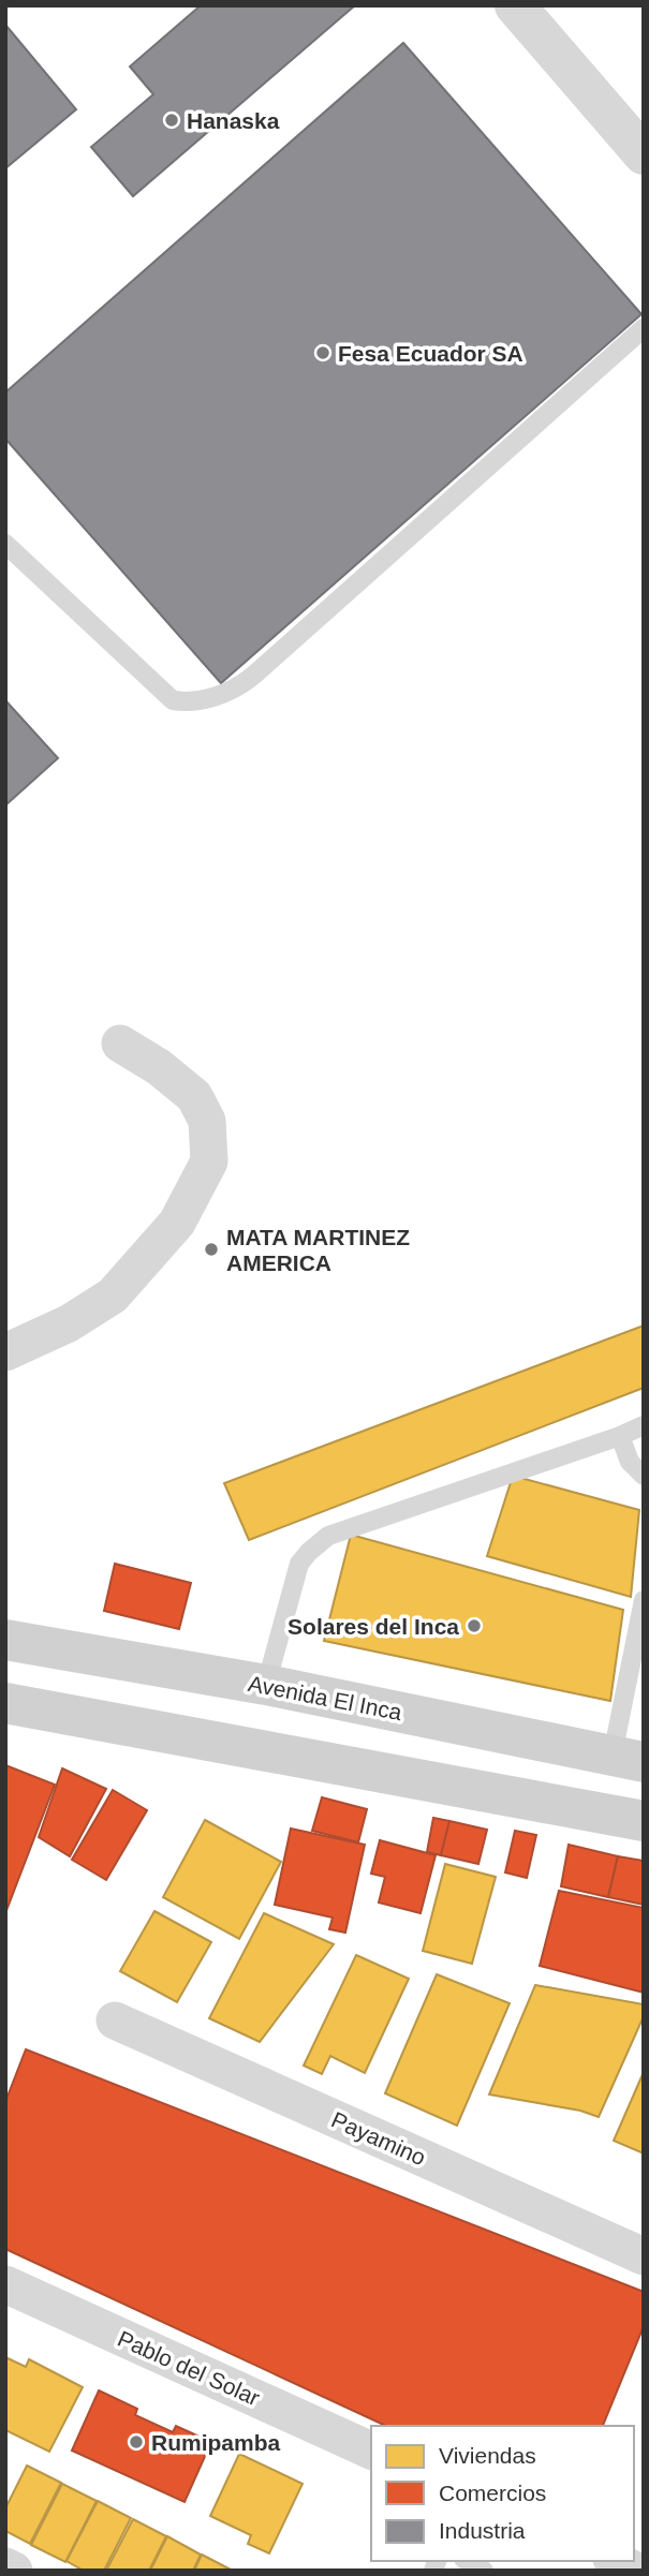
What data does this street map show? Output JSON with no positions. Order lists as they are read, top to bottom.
{
  "streets": {
    "main road": ["Avenida El Inca"],
    "street": ["Payamino", "Pablo del Solar"]
  },
  "places": [
    "Hanaska",
    "Fesa Ecuador SA",
    "MATA MARTINEZ AMERICA",
    "Solares del Inca",
    "Rumipamba"
  ],
  "legend": ["Viviendas", "Comercios", "Industria"]
}
